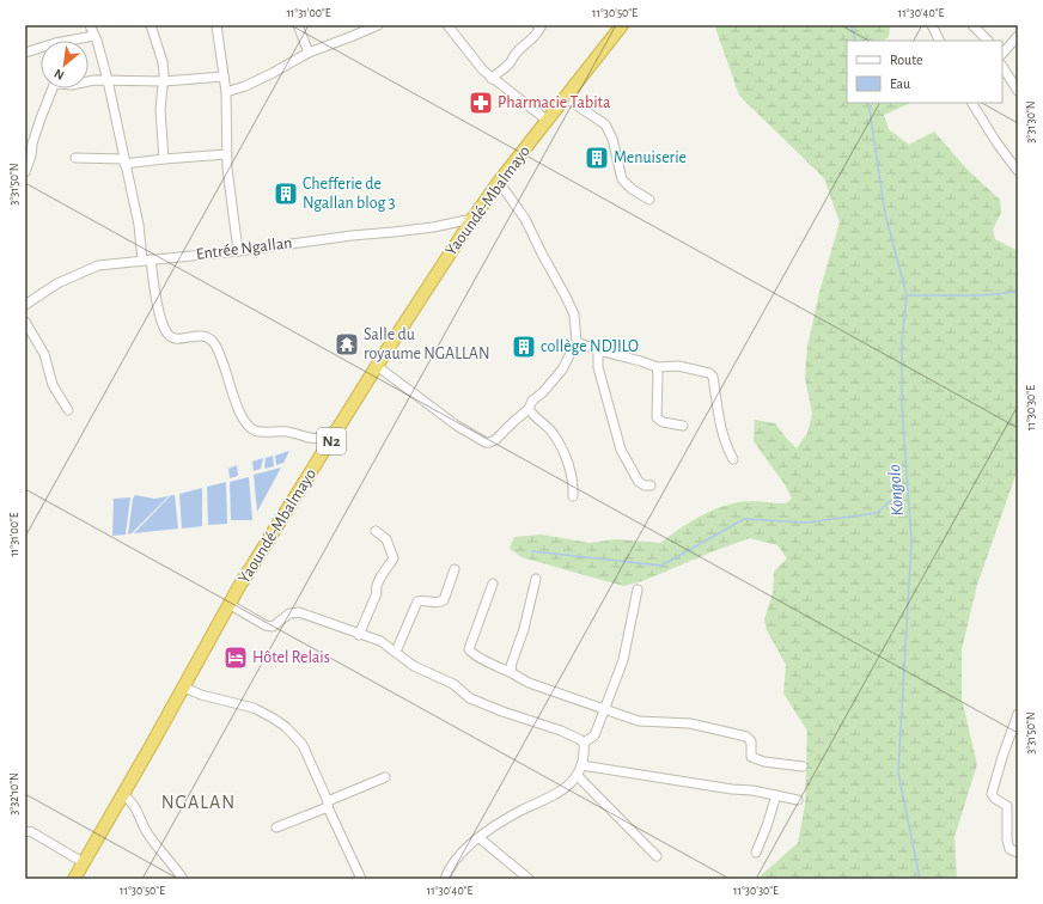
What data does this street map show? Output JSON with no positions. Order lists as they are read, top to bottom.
{
  "streets": {
    "highway": ["Yaoundé-Mbalmayo", "N2"],
    "street": ["Entrée Ngallan"]
  },
  "crossings": [
    ["Yaoundé-Mbalmayo", "Entrée Ngallan"]
  ],
  "districts": ["NGALAN"],
  "water": ["Kongolo"],
  "places": {
    "pharmacy": ["Pharmacie Tabita"],
    "building": ["Menuiserie", "Chefferie de Ngallan blog 3", "collège NDJILO"],
    "temple": ["Salle du royaume NGALLAN"],
    "hotel": ["Hôtel Relais"]
  },
  "legend": ["Route", "Eau"],
  "north": "bottom left",
  "coordinates": [
    "11°31'00\"E",
    "11°30'50\"E",
    "11°30'40\"E",
    "3°31'30\"N",
    "3°31'50\"N",
    "11°30'30\"E",
    "3°32'10\"N"
  ]
}
